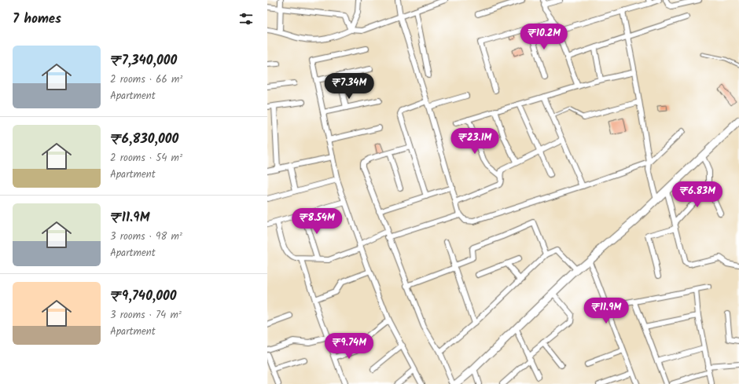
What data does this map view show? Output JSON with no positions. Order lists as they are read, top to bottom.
{
  "page": {
    "heading": "7 homes",
    "price": [
      "₹10.2M",
      "₹7.34M",
      "₹23.1M",
      "₹6.83M",
      "₹8.54M",
      "₹11.9M",
      "₹9.74M"
    ],
    "list": [
      {
        "name": "₹7,340,000",
        "note": "2 rooms · 66 m² · Apartment"
      },
      {
        "name": "₹6,830,000",
        "note": "2 rooms · 54 m² · Apartment"
      },
      {
        "name": "₹11.9M",
        "note": "3 rooms · 98 m² · Apartment"
      },
      {
        "name": "₹9,740,000",
        "note": "3 rooms · 74 m² · Apartment"
      }
    ]
  }
}
